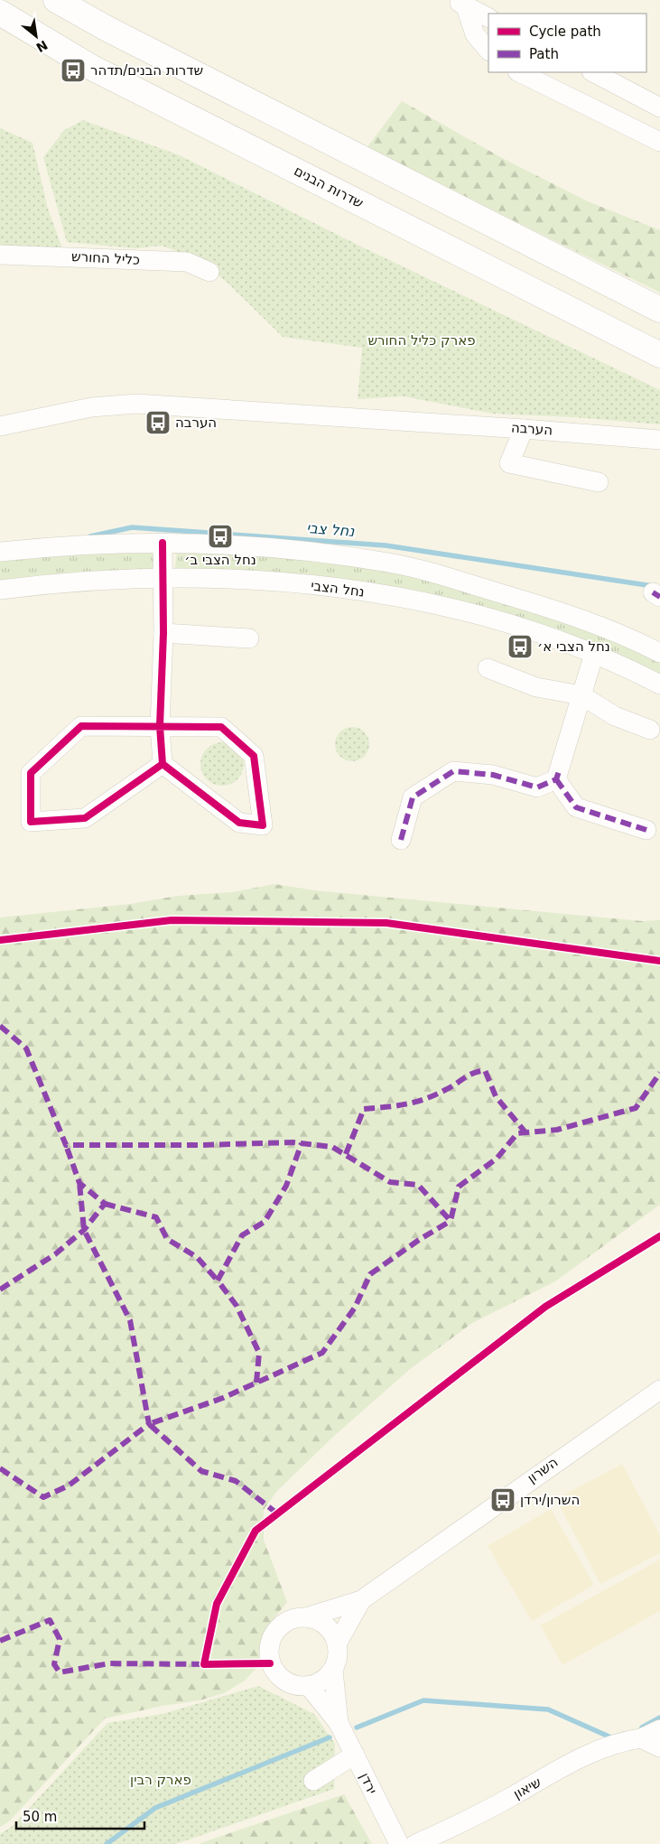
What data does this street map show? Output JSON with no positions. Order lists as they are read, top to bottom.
{
  "streets": {
    "main road": ["שדרות הבנים"],
    "street": [
      "כליל החורש",
      "הערבה",
      "נחל הצבי",
      "השרון",
      "ירדן",
      "שיאון"
    ]
  },
  "crossings": [
    ["השרון", "ירדן"]
  ],
  "water": ["נחל צבי"],
  "parks": ["פארק כליל החורש", "פארק רבין"],
  "places": {
    "bus stop": [
      "שדרות הבנים/תדהר",
      "הערבה",
      "נחל הצבי ב׳",
      "נחל הצבי א׳",
      "השרון/ירדן"
    ]
  },
  "legend": ["Cycle path", "Path"],
  "scale_bar": "50 m",
  "north": "bottom right"
}
